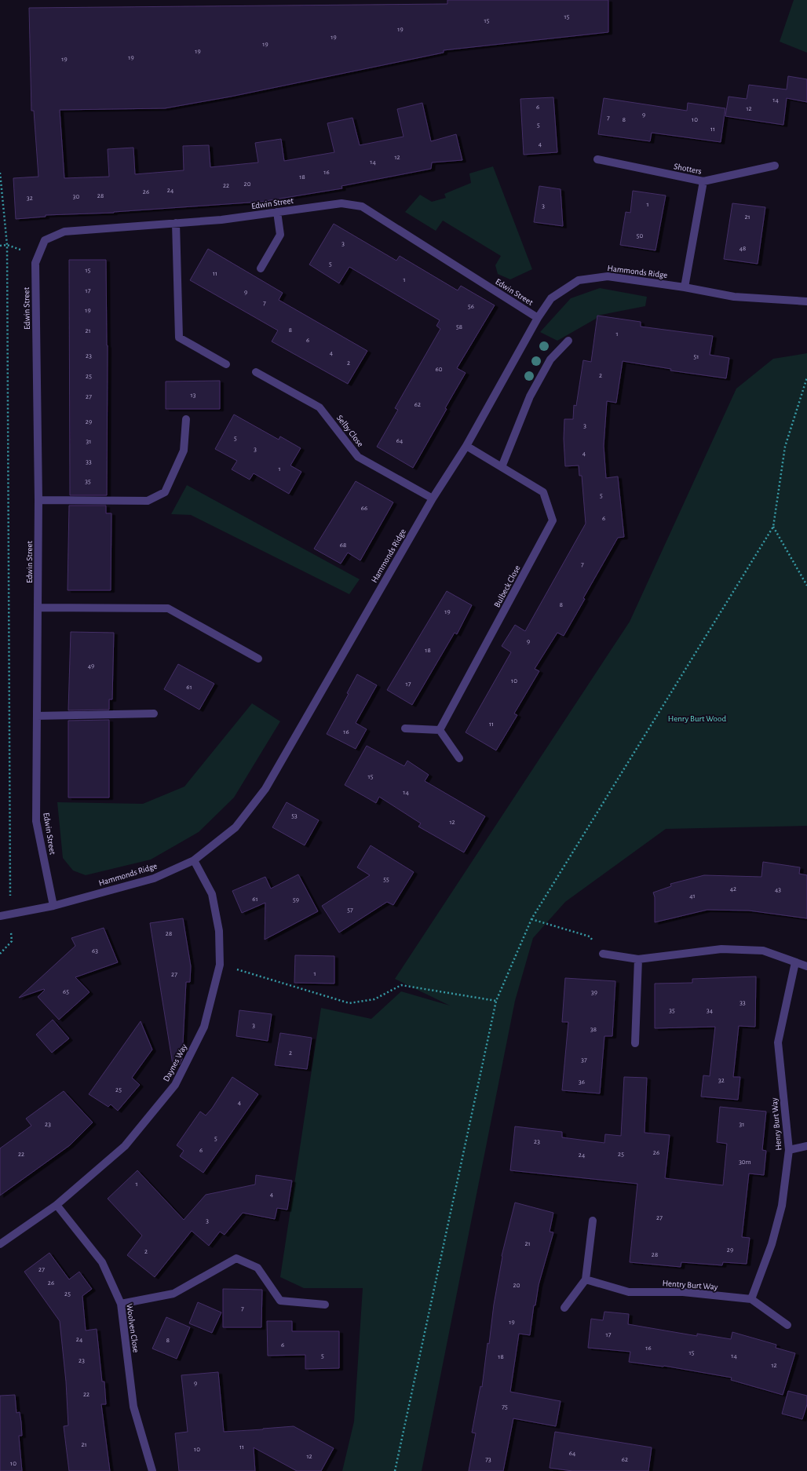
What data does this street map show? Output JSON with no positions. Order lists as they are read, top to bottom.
{
  "streets": {
    "street": [
      "Shotters",
      "Edwin Street",
      "Hammonds Ridge",
      "Selby Close",
      "Bulbeck Close",
      "Daynes Way",
      "Henry Burt Way",
      "Hentry Burt Way",
      "Woolven Close"
    ]
  },
  "crossings": [
    ["Edwin Street", "Hammonds Ridge"],
    ["Hammonds Ridge", "Selby Close"],
    ["Hammonds Ridge", "Bulbeck Close"],
    ["Hammonds Ridge", "Daynes Way"],
    ["Daynes Way", "Woolven Close"],
    ["Henry Burt Way", "Hentry Burt Way"]
  ],
  "parks": ["Henry Burt Wood"],
  "house_numbers": [
    "15",
    "15",
    "19",
    "19",
    "19",
    "19",
    "19",
    "19",
    "14",
    "6",
    "12",
    "9",
    "7",
    "8",
    "10",
    "5",
    "11",
    "4",
    "12",
    "14",
    "16",
    "18",
    "20",
    "22",
    "24",
    "26",
    "28",
    "30",
    "32",
    "1",
    "3",
    "21",
    "50",
    "3",
    "48",
    "5",
    "15",
    "11",
    "1",
    "17",
    "9",
    "7",
    "56",
    "19",
    "58",
    "8",
    "21",
    "1",
    "6",
    "4",
    "23",
    "51",
    "2",
    "60",
    "2",
    "25",
    "13",
    "27",
    "62",
    "29",
    "3",
    "5",
    "64",
    "31",
    "3",
    "4",
    "33",
    "1",
    "35",
    "5",
    "66",
    "6",
    "68",
    "7",
    "8",
    "19",
    "9",
    "18",
    "49",
    "10",
    "17",
    "61",
    "11",
    "16",
    "15",
    "14",
    "53",
    "12",
    "55",
    "42",
    "43",
    "41",
    "61",
    "59",
    "57",
    "28",
    "63",
    "1",
    "27",
    "65",
    "39",
    "33",
    "35",
    "34",
    "3",
    "38",
    "2",
    "37",
    "32",
    "36",
    "25",
    "4",
    "23",
    "31",
    "5",
    "23",
    "6",
    "26",
    "22",
    "25",
    "24",
    "30m",
    "1",
    "4",
    "27",
    "3",
    "21",
    "29",
    "2",
    "28",
    "27",
    "26",
    "20",
    "25",
    "7",
    "19",
    "17",
    "24",
    "8",
    "6",
    "16",
    "15",
    "5",
    "14",
    "18",
    "23",
    "12",
    "9",
    "22",
    "75",
    "21",
    "11",
    "10",
    "64",
    "12",
    "73",
    "62",
    "10"
  ]
}
